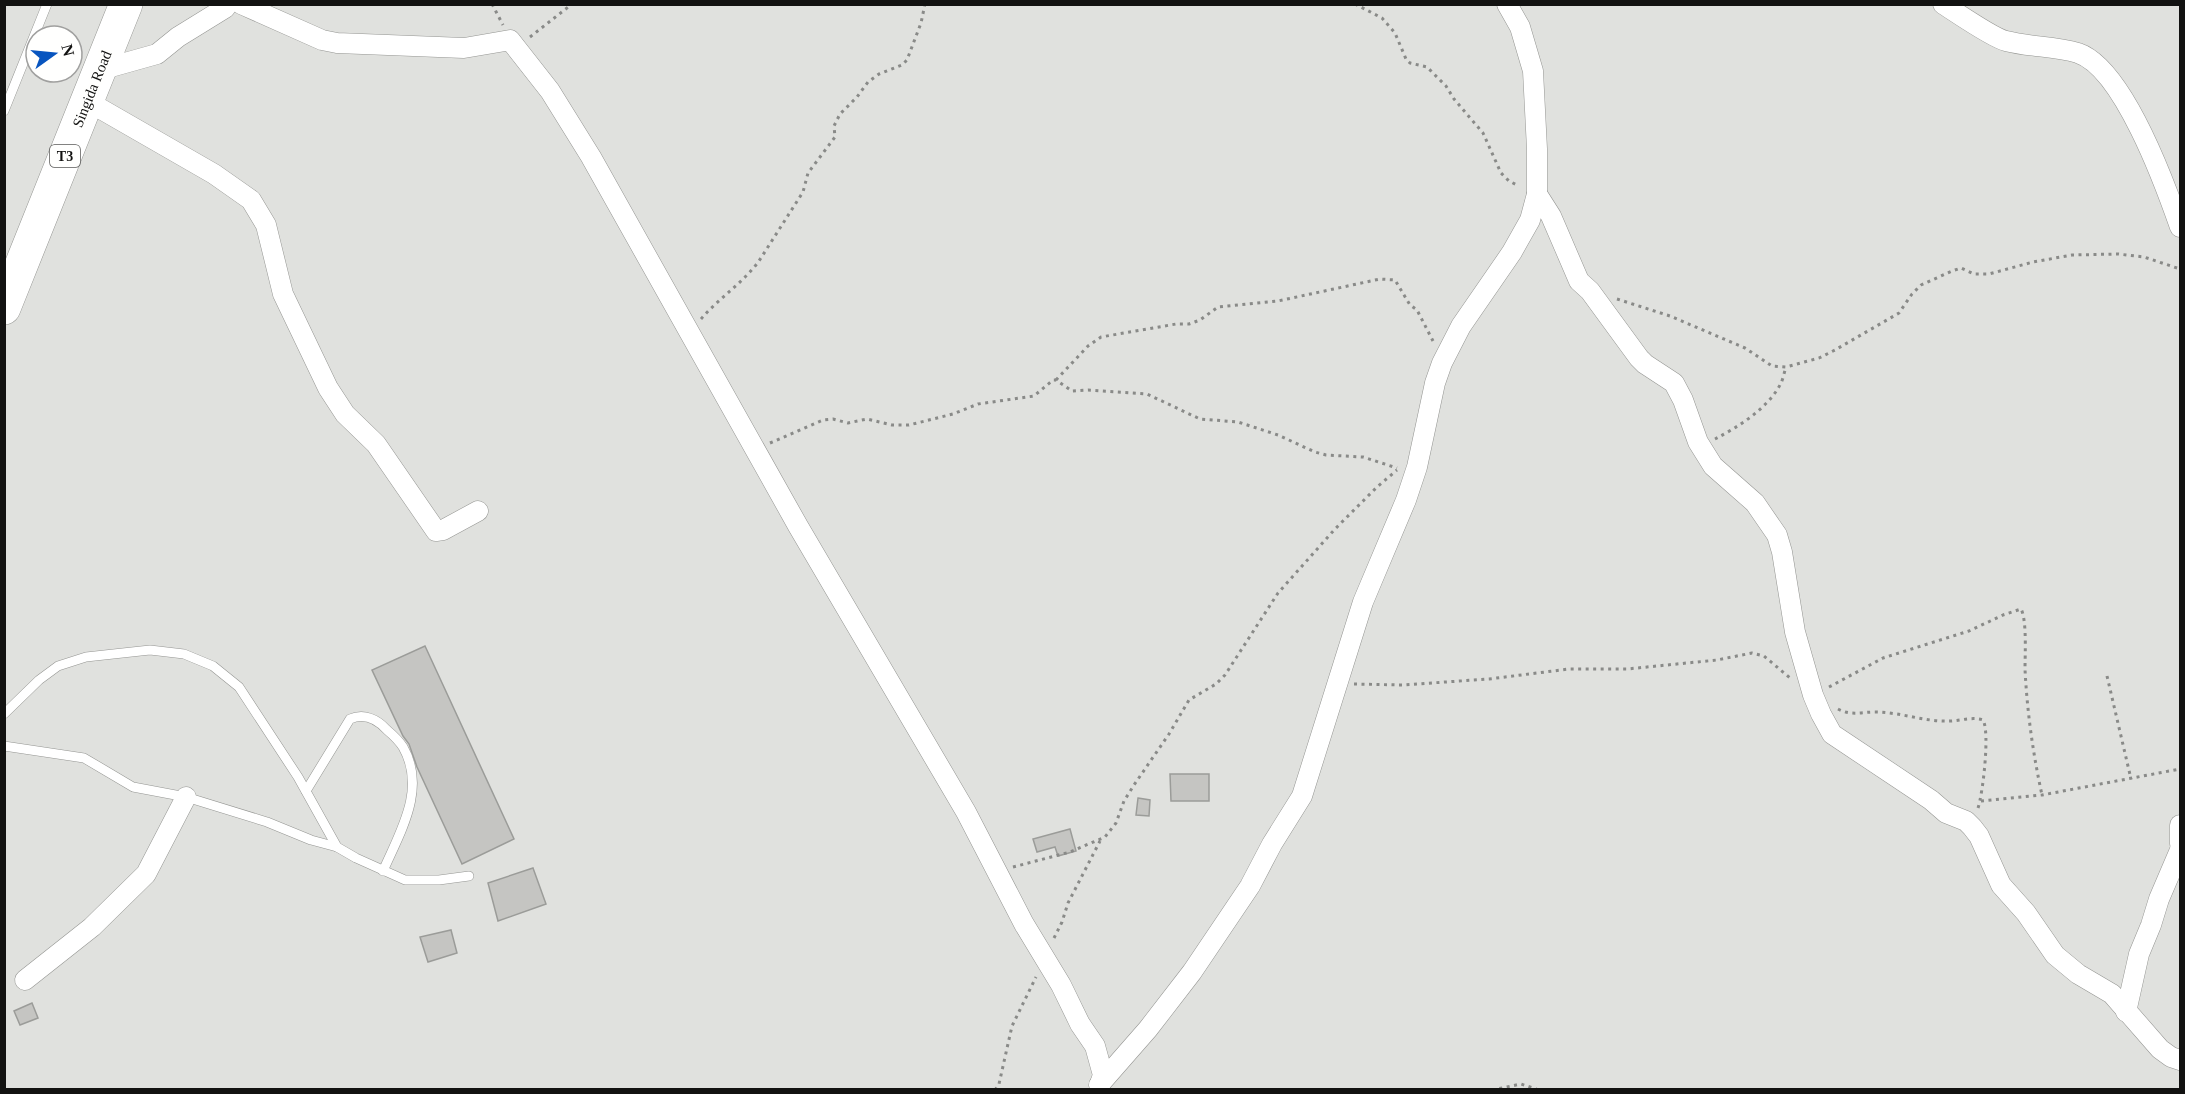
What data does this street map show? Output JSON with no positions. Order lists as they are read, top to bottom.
{
  "streets": {
    "highway": ["Singida Road", "T3"]
  },
  "north": "right"
}
